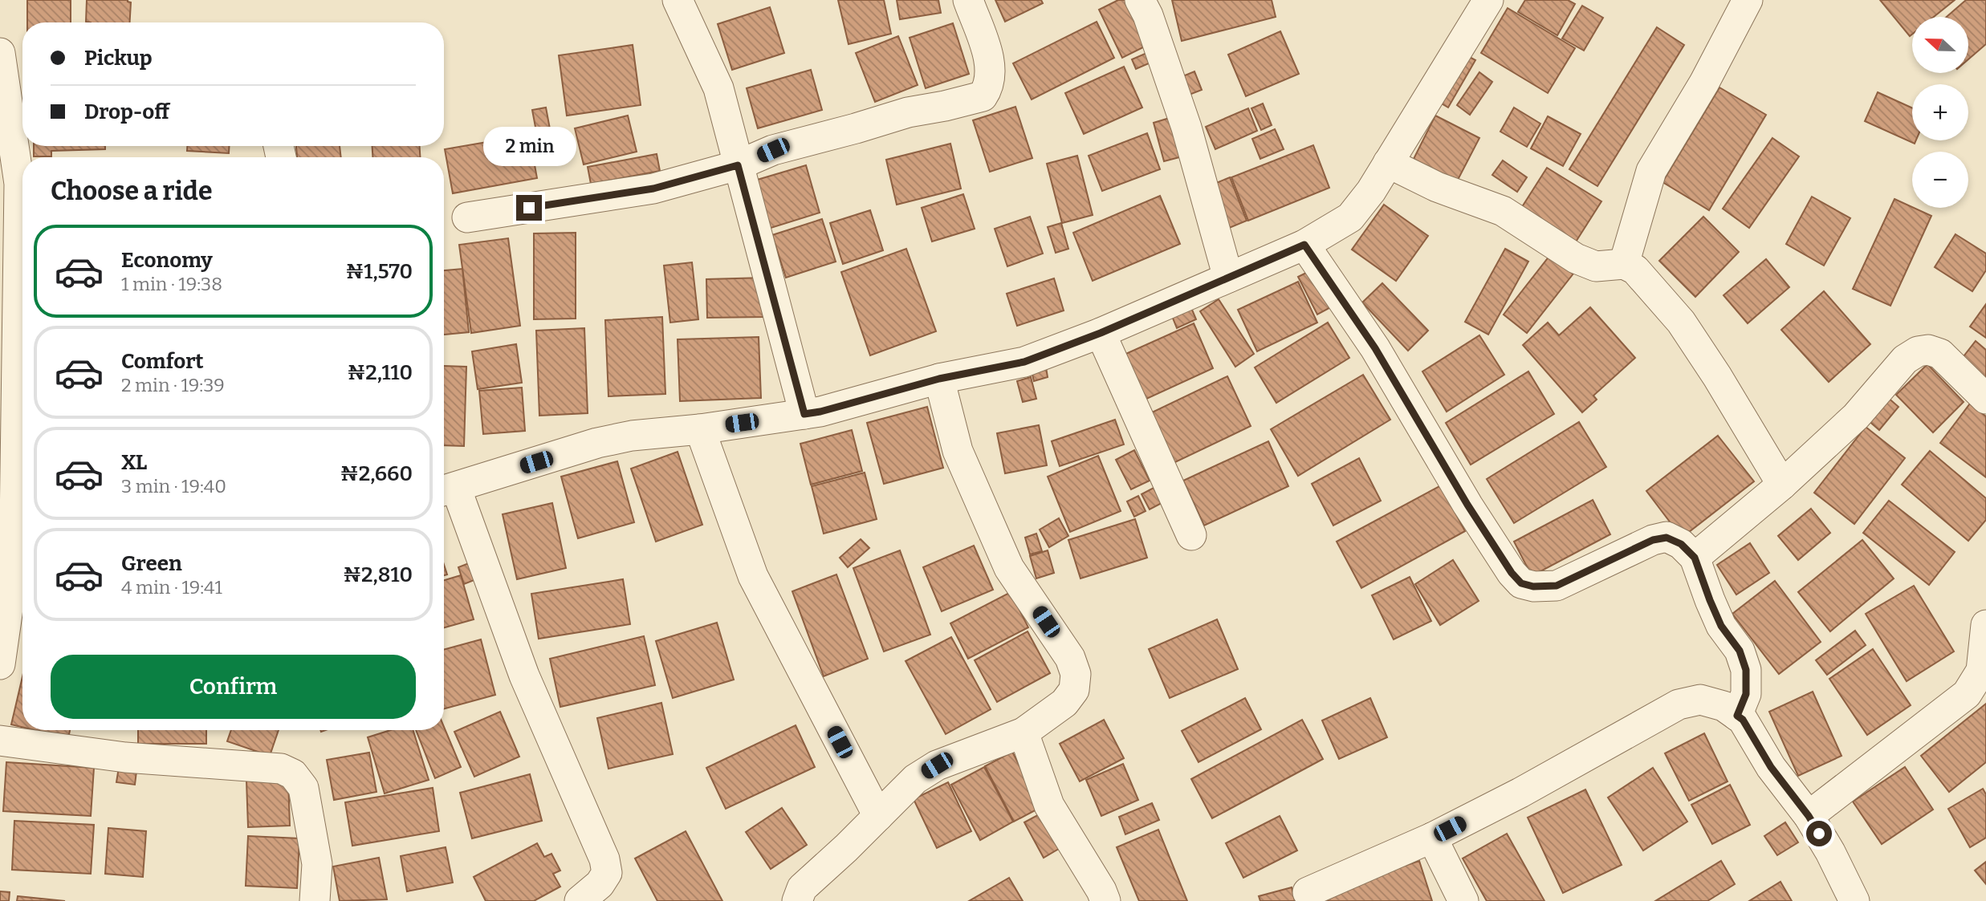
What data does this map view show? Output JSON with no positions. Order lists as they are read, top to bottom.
{
  "north": "left",
  "page": {
    "map_buttons": ["+", "−"],
    "banner": ["Pickup", "Drop-off"],
    "bubble": "2 min",
    "heading": "Choose a ride",
    "list": [
      {
        "name": "Economy",
        "note": "1 min · 19:38",
        "value": "₦1,570"
      },
      {
        "name": "Comfort",
        "note": "2 min · 19:39",
        "value": "₦2,110"
      },
      {
        "name": "XL",
        "note": "3 min · 19:40",
        "value": "₦2,660"
      },
      {
        "name": "Green",
        "note": "4 min · 19:41",
        "value": "₦2,810"
      }
    ],
    "buttons": "Confirm"
  }
}
